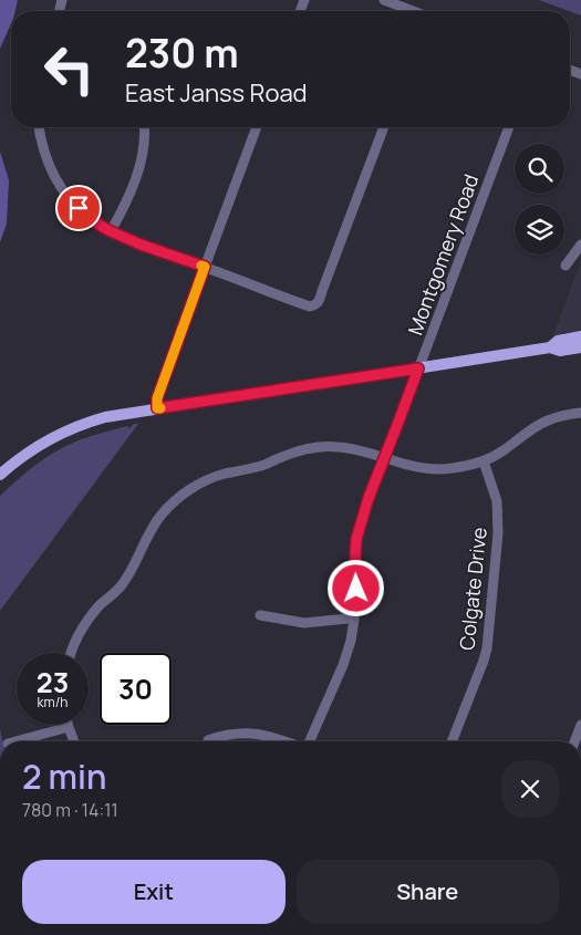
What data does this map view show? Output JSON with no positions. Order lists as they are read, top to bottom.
{
  "streets": {
    "street": ["Montgomery Road", "Colgate Drive"]
  },
  "page": {
    "turn": ["230 m", "East Janss Road"],
    "speed": "23 km/h",
    "limit": "30",
    "heading": ["2 min", "780 m · 14:11"],
    "buttons": ["Exit", "Share"]
  }
}
